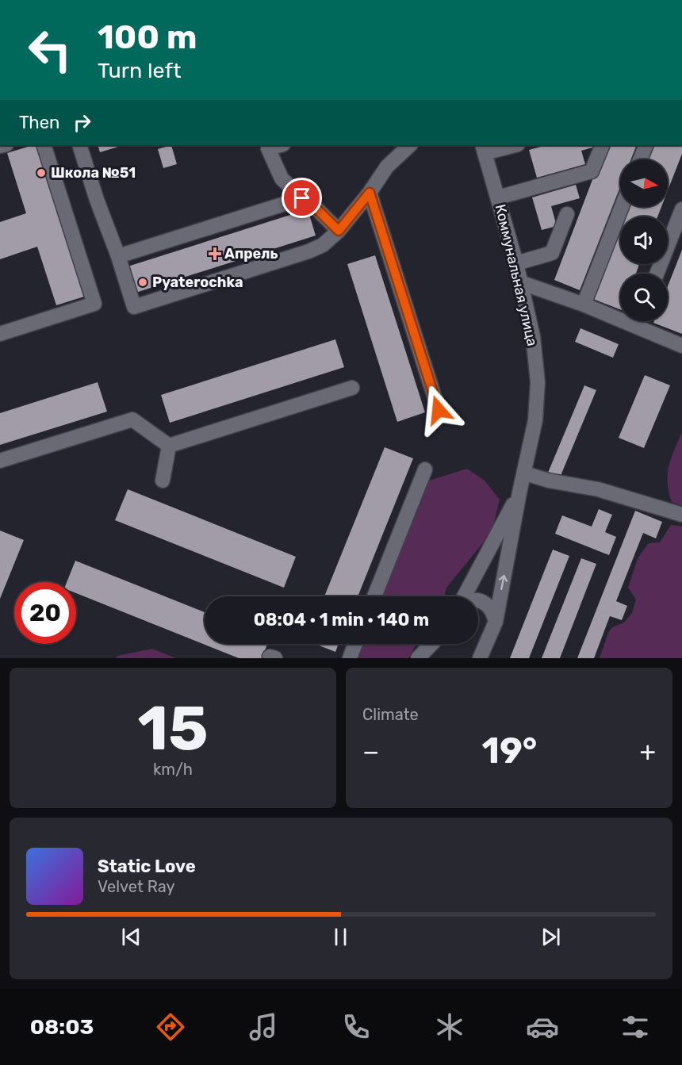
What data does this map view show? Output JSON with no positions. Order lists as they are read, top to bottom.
{
  "streets": {
    "street": ["Коммунальная улица"]
  },
  "places": {
    "other": ["Школа №51", "Pyaterochka"],
    "health": ["Апрель"]
  },
  "north": "right",
  "page": {
    "turn": ["100 m", "Turn left"],
    "then": "Then",
    "limit": "20",
    "trip": "08:04 · 1 min · 140 m",
    "tile": [
      ["15", "km/h"],
      "Climate"
    ],
    "heat": ["−", "19°", "+"],
    "song": ["Static Love", "Velvet Ray"],
    "tabs": "08:03"
  }
}
